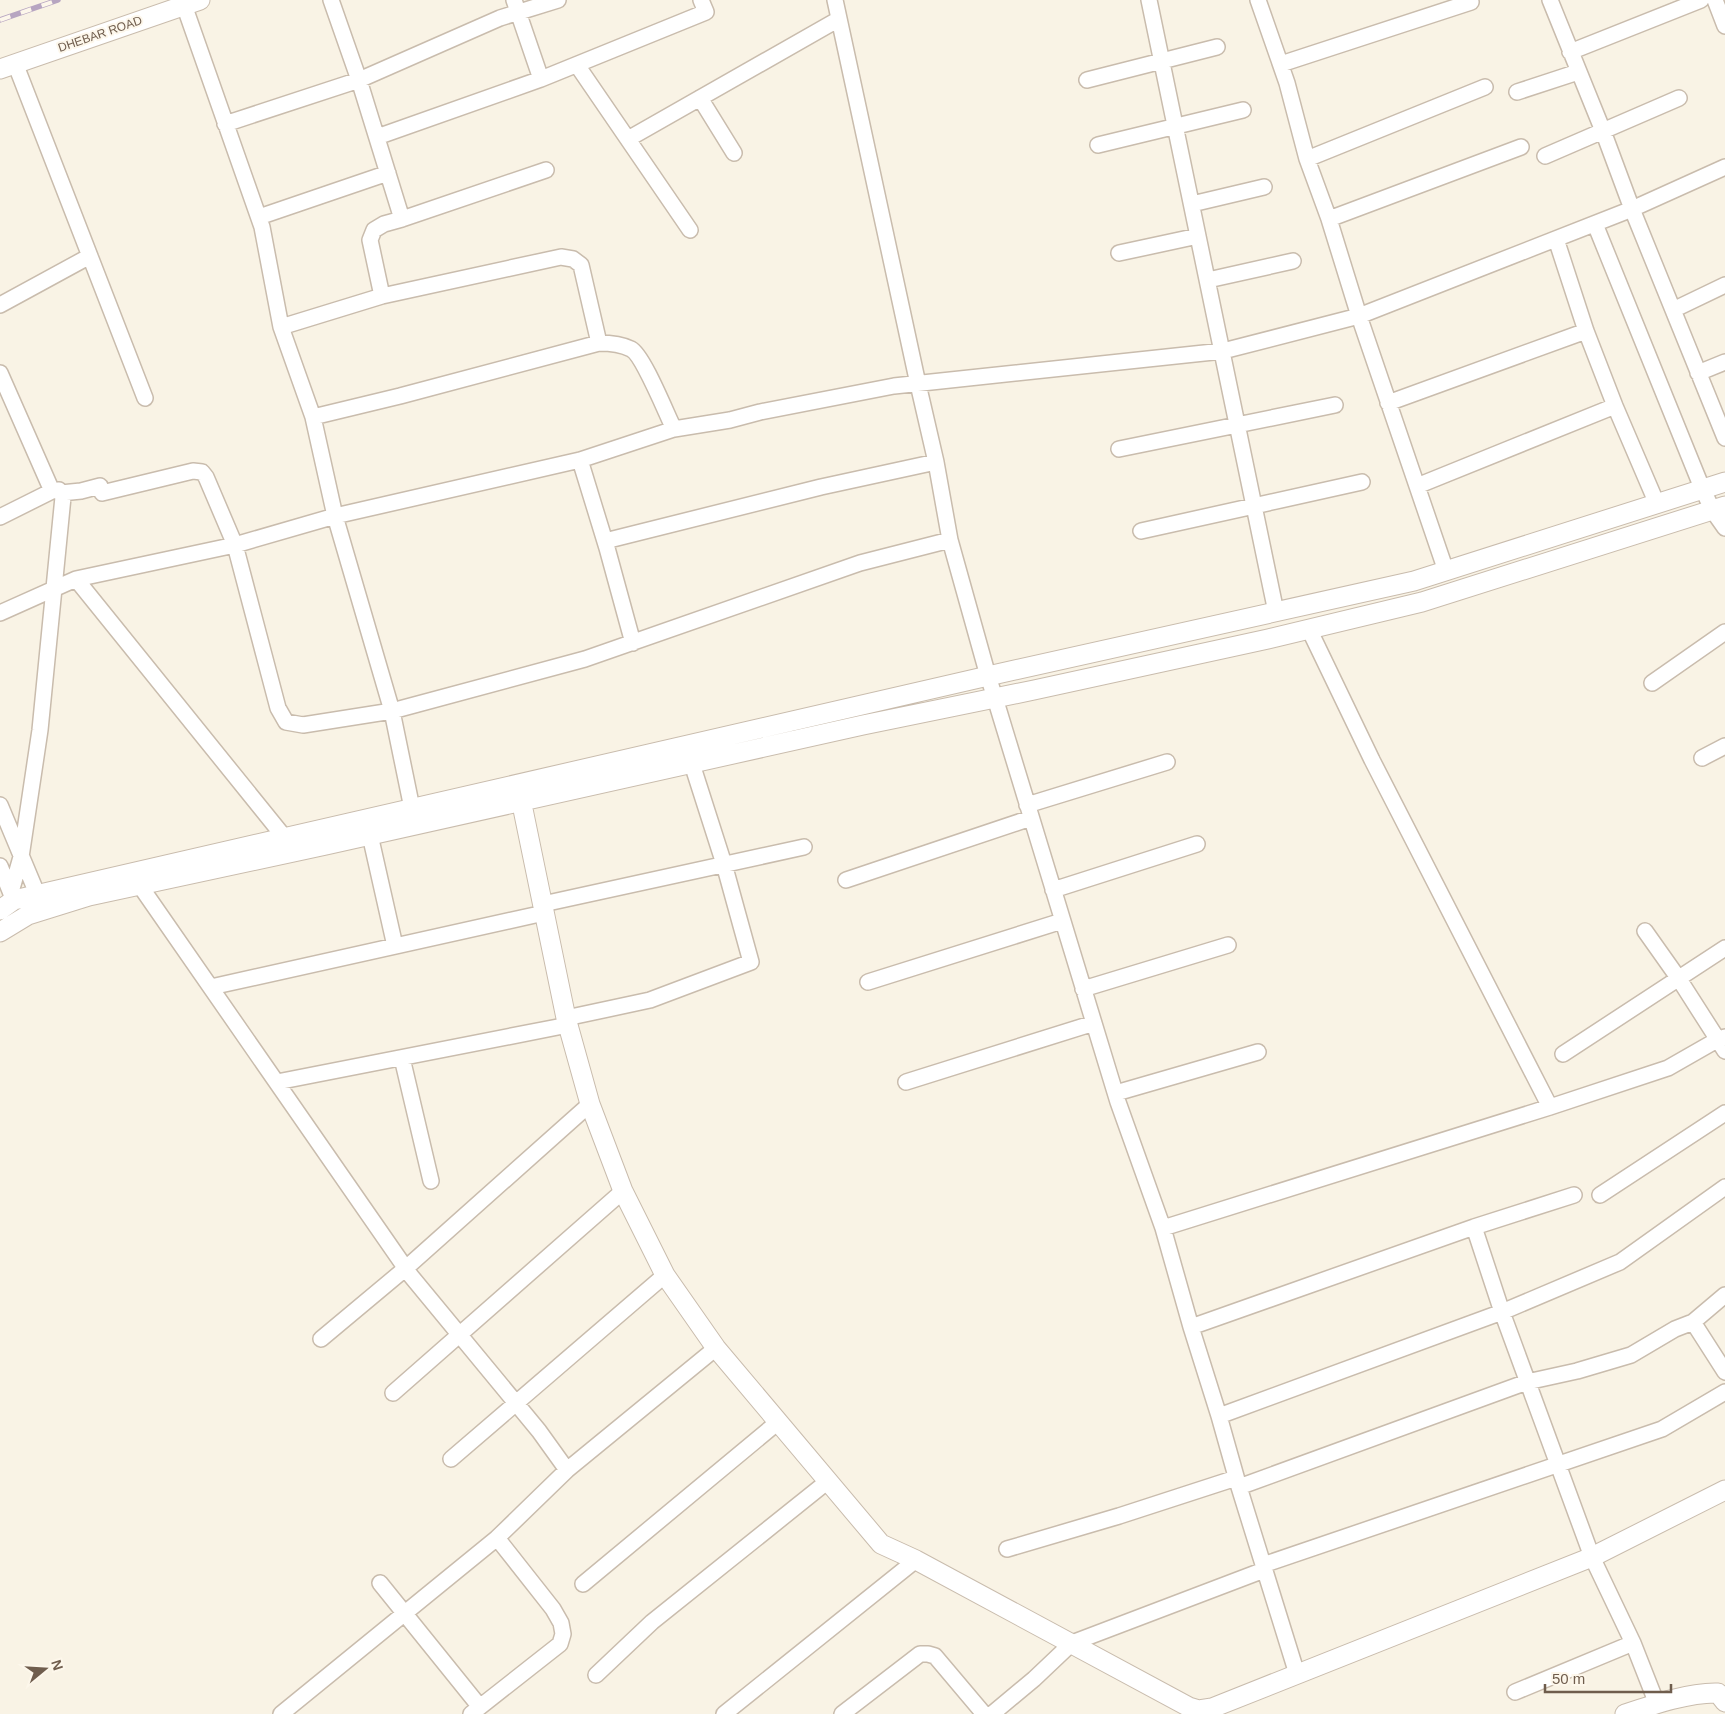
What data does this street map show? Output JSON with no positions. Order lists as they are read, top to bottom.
{
  "streets": {
    "street": ["DHEBAR ROAD"]
  },
  "scale_bar": "50 m",
  "north": "right"
}
